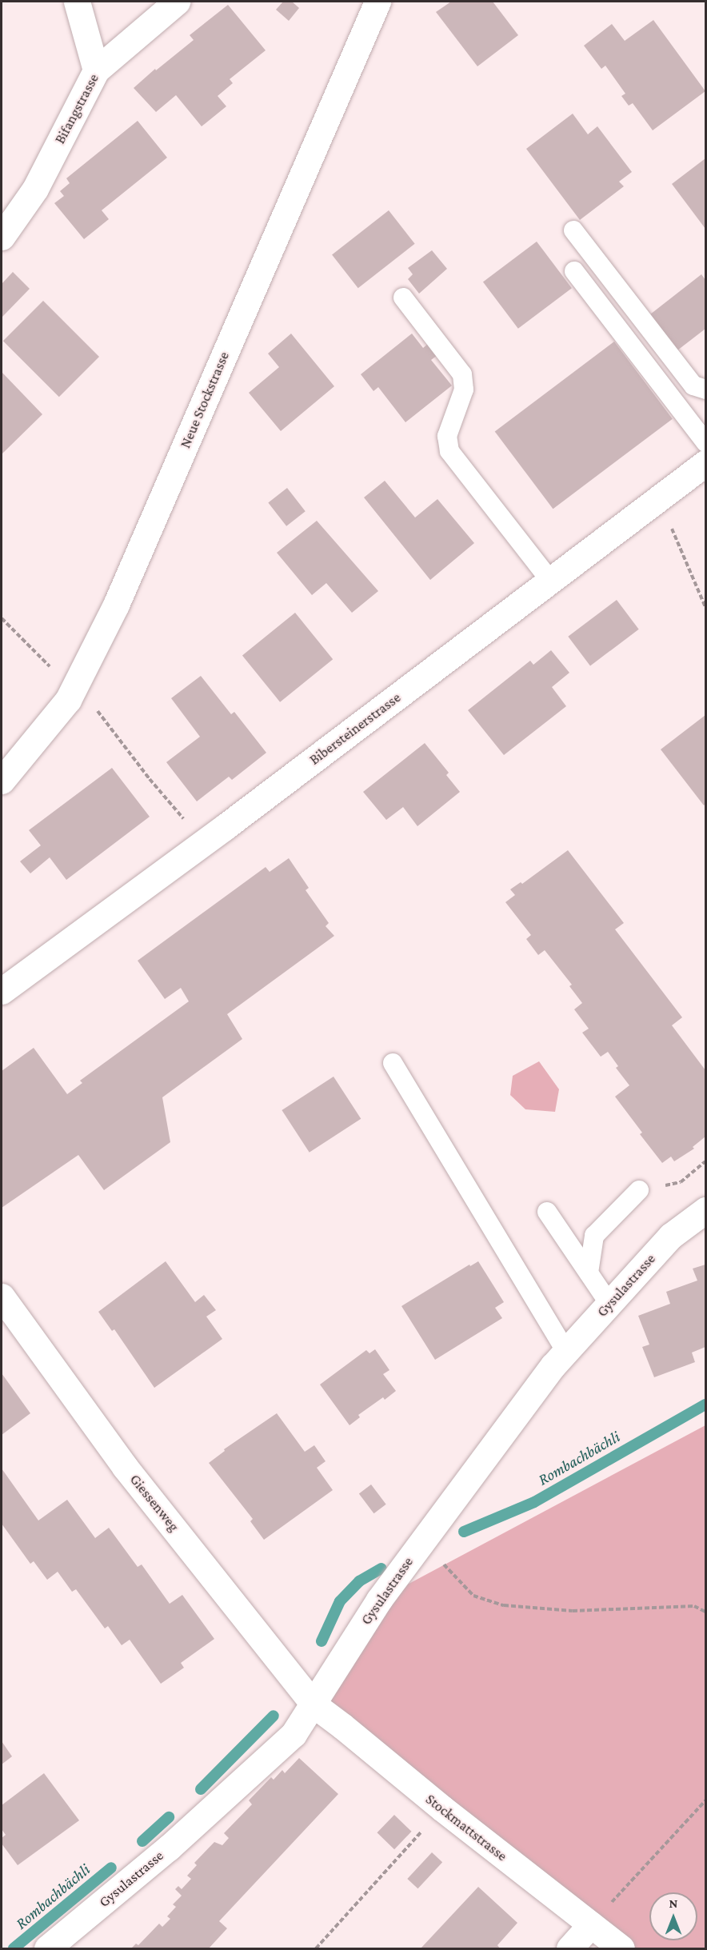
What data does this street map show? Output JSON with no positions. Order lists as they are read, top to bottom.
{
  "streets": {
    "street": [
      "Bifangstrasse",
      "Neue Stockstrasse",
      "Bibersteinerstrasse",
      "Gysulastrasse",
      "Giessenweg",
      "Stockmattstrasse"
    ]
  },
  "crossings": [
    ["Gysulastrasse", "Giessenweg"],
    ["Gysulastrasse", "Stockmattstrasse"],
    ["Giessenweg", "Stockmattstrasse"]
  ],
  "water": ["Rombachbächli"],
  "north": "top"
}
